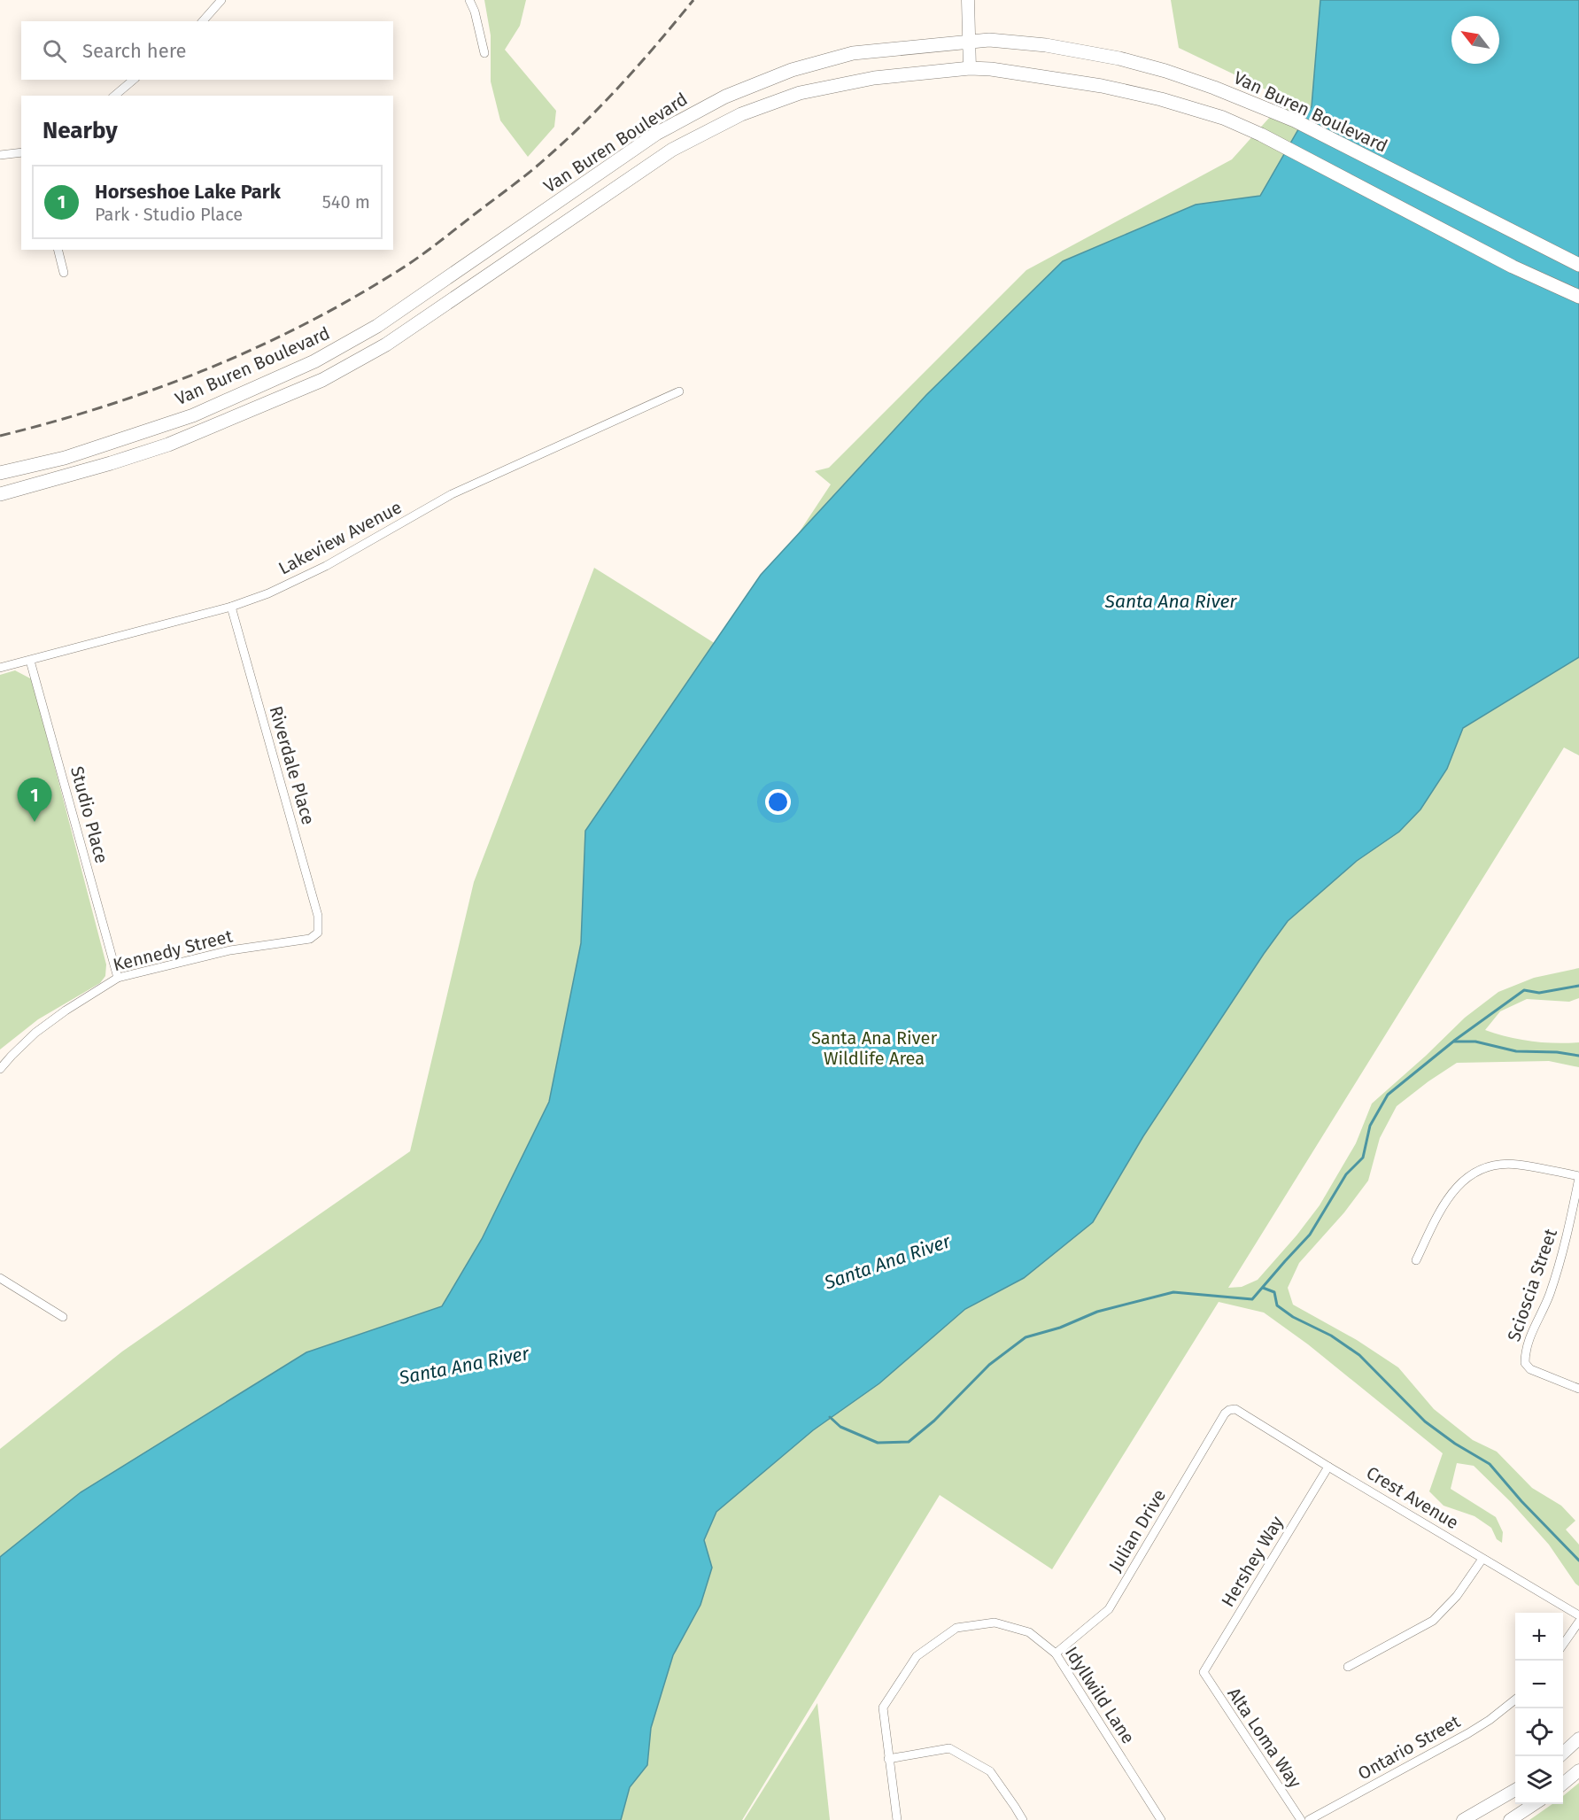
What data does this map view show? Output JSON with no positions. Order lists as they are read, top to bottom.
{
  "streets": {
    "main road": ["Van Buren Boulevard"],
    "street": [
      "Lakeview Avenue",
      "Riverdale Place",
      "Studio Place",
      "Kennedy Street",
      "Scioscia Street",
      "Crest Avenue",
      "Julian Drive",
      "Hershey Way",
      "Idyllwild Lane",
      "Alta Loma Way",
      "Ontario Street"
    ]
  },
  "crossings": [
    ["Lakeview Avenue", "Riverdale Place"],
    ["Lakeview Avenue", "Studio Place"],
    ["Riverdale Place", "Kennedy Street"],
    ["Studio Place", "Kennedy Street"],
    ["Crest Avenue", "Julian Drive"],
    ["Crest Avenue", "Hershey Way"],
    ["Julian Drive", "Idyllwild Lane"],
    ["Hershey Way", "Alta Loma Way"]
  ],
  "water": ["Santa Ana River"],
  "parks": ["Santa Ana River Wildlife Area"],
  "north": "top left",
  "page": {
    "search": "Search here",
    "heading": "Nearby",
    "list": [
      {
        "mark": "1",
        "name": "Horseshoe Lake Park",
        "note": "Park · Studio Place",
        "value": "540 m"
      }
    ],
    "pins": "1",
    "map_buttons": ["+", "−"]
  }
}
